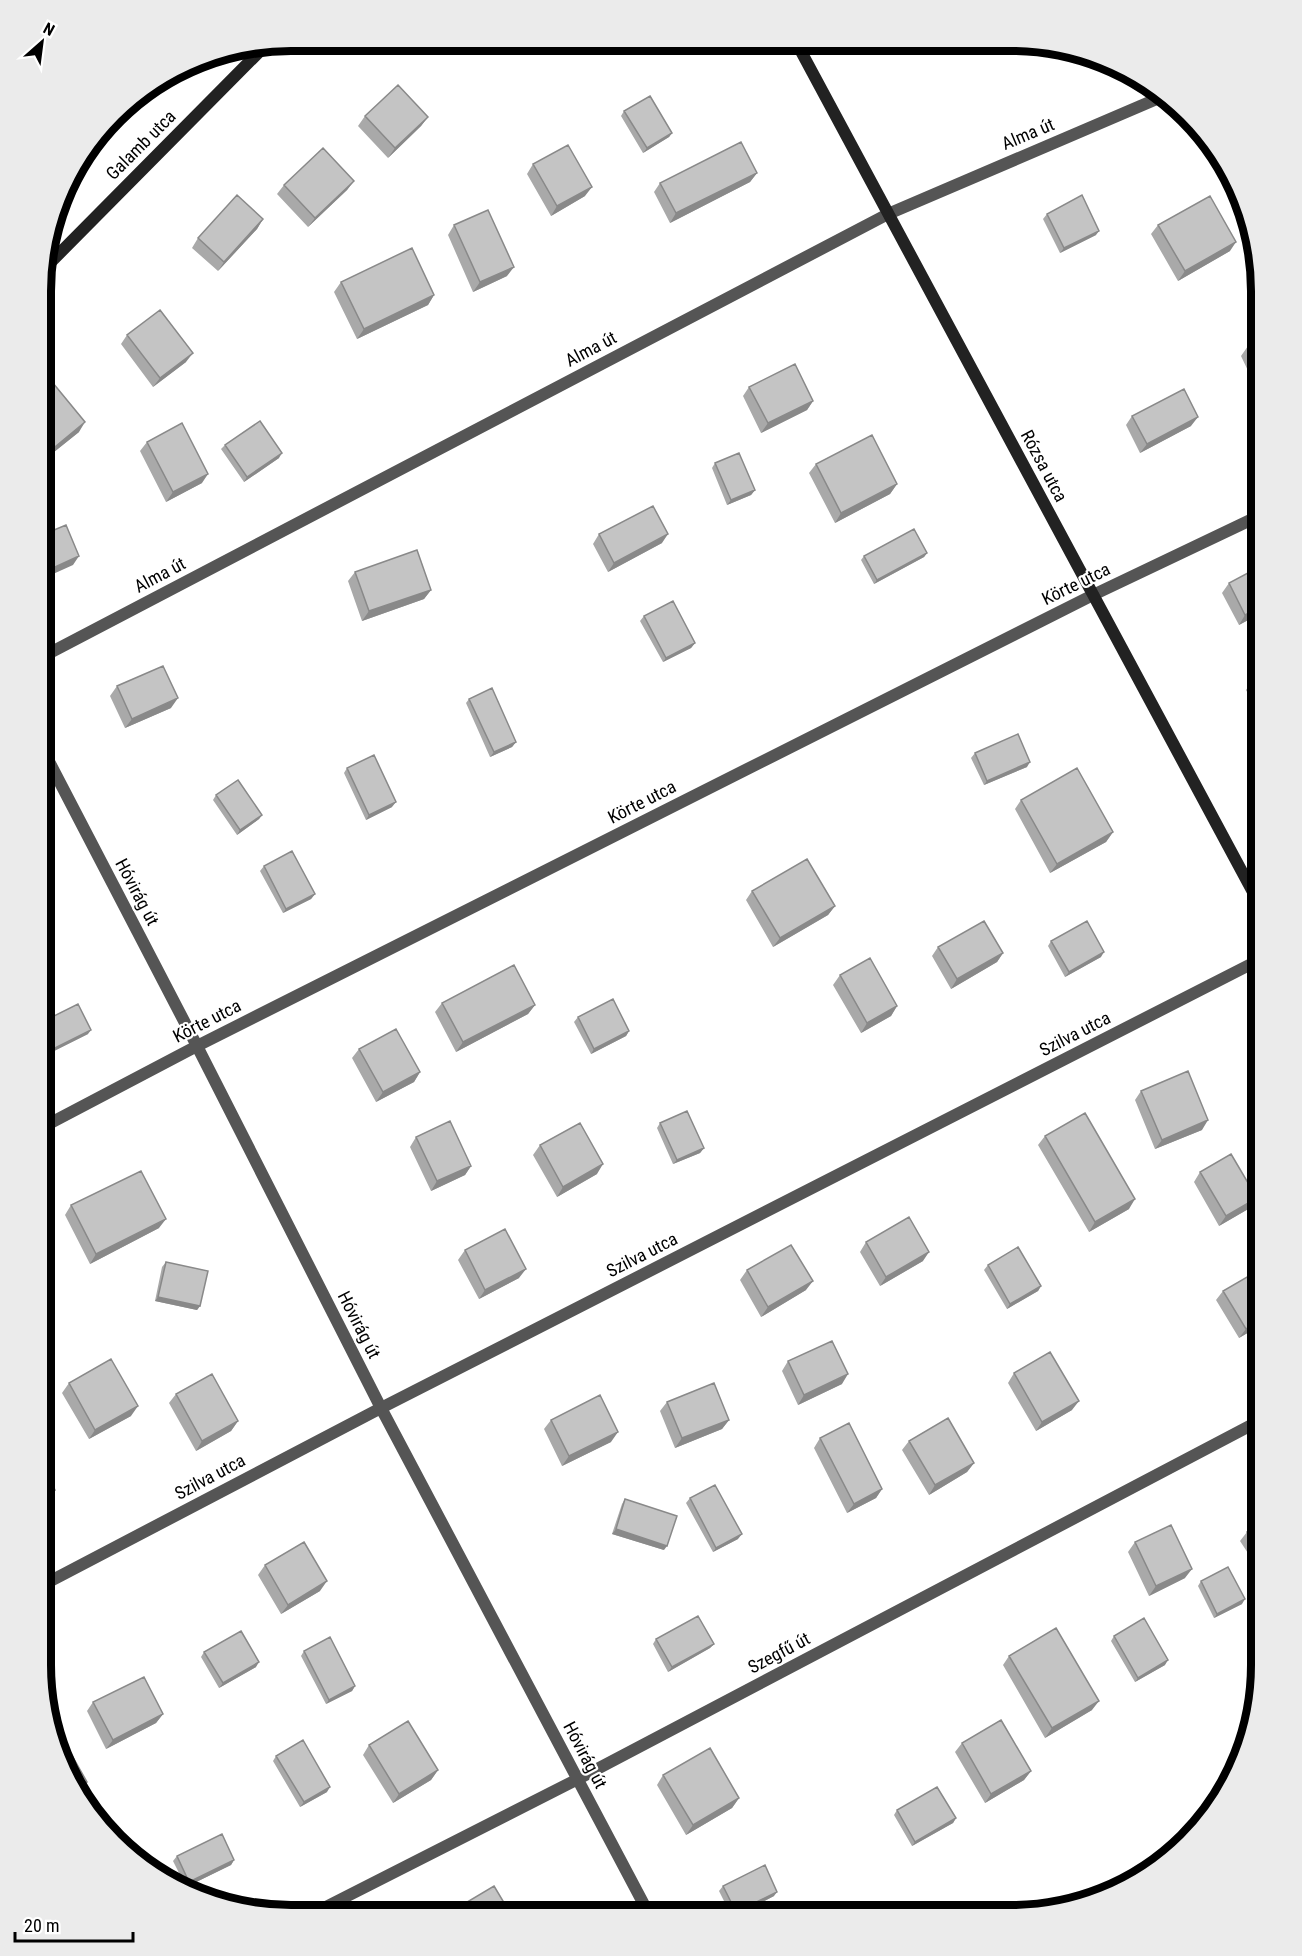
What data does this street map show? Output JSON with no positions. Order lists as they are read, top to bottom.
{
  "streets": {
    "street": [
      "Alma út",
      "Galamb utca",
      "Rózsa utca",
      "Körte utca",
      "Hóvirág út",
      "Szilva utca",
      "Szegfű út"
    ]
  },
  "crossings": [
    ["Alma út", "Rózsa utca"],
    ["Rózsa utca", "Körte utca"],
    ["Körte utca", "Hóvirág út"],
    ["Hóvirág út", "Szilva utca"],
    ["Hóvirág út", "Szegfű út"]
  ],
  "scale_bar": "20 m",
  "north": "top right"
}
